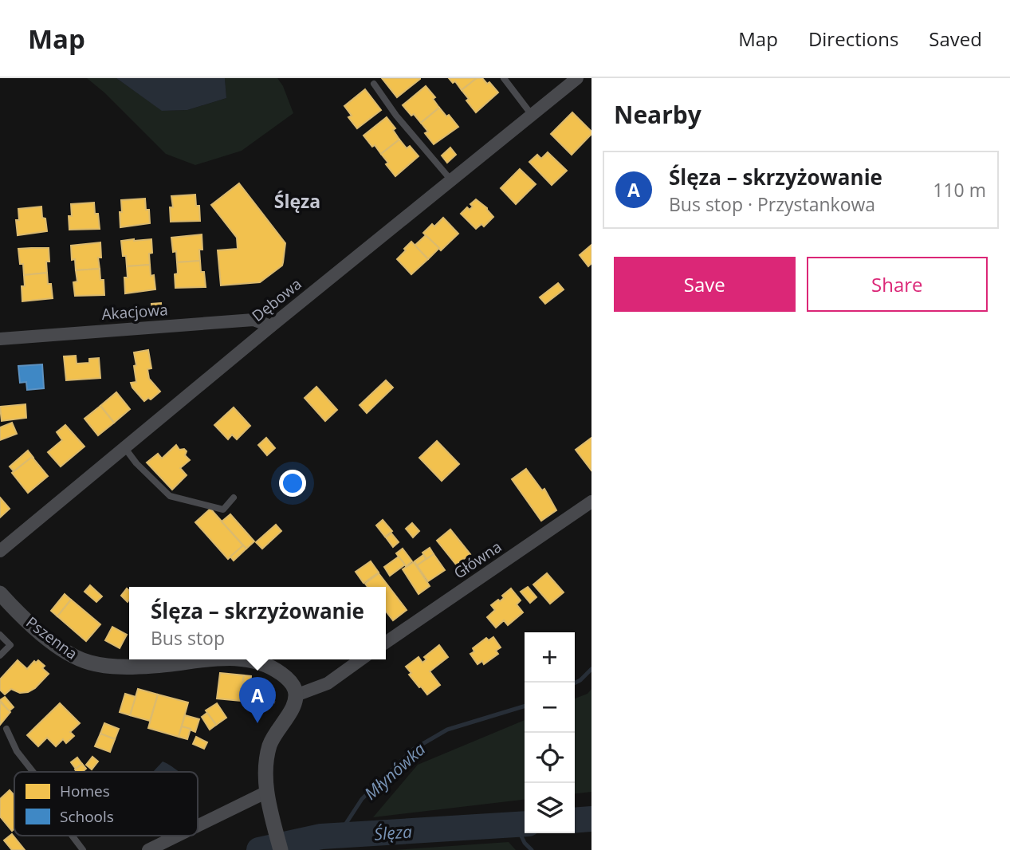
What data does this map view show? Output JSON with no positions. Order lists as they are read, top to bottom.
{
  "streets": {
    "street": [
      "Dębowa",
      "Akacjowa",
      "Główna",
      "Pszenna"
    ]
  },
  "crossings": [
    ["Dębowa", "Akacjowa"]
  ],
  "districts": ["Ślęza"],
  "water": ["Młynówka", "Ślęza"],
  "legend": ["Homes", "Schools"],
  "page": {
    "header": "Map",
    "nav": ["Map", "Directions", "Saved"],
    "heading": "Nearby",
    "list": [
      {
        "mark": "A",
        "name": "Ślęza – skrzyżowanie",
        "note": "Bus stop · Przystankowa",
        "value": "110 m"
      }
    ],
    "buttons": ["Save", "Share"],
    "popup": ["Ślęza – skrzyżowanie", "Bus stop"],
    "map_buttons": ["+", "−"],
    "pins": "A"
  }
}
